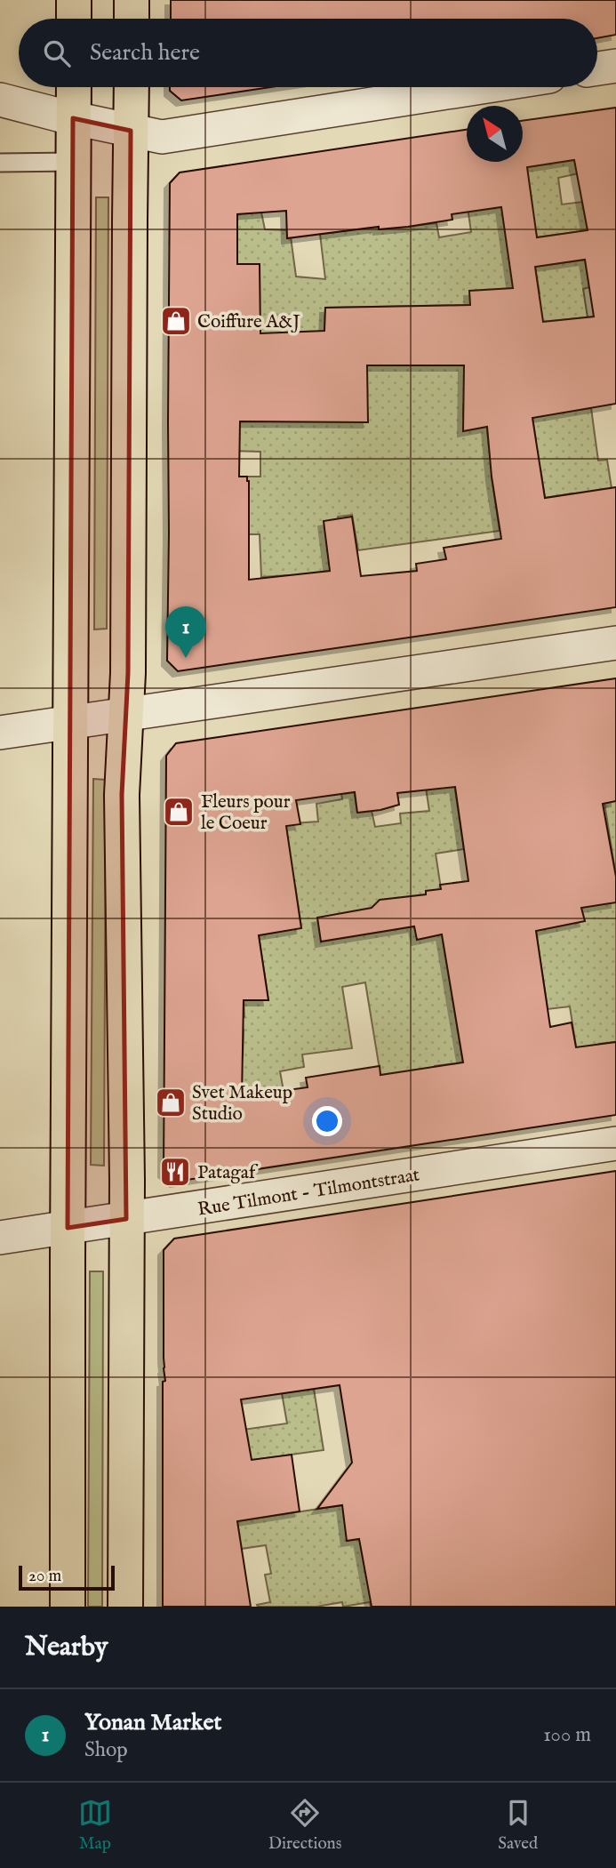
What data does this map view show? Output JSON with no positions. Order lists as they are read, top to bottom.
{
  "streets": {
    "street": ["Rue Tilmont - Tilmontstraat"]
  },
  "places": {
    "shop": ["Coiffure A&J", "Fleurs pour le Coeur", "Svet Makeup Studio"],
    "restaurant": ["Patagaf"]
  },
  "scale_bar": "20 m",
  "north": "top left",
  "page": {
    "search": "Search here",
    "pins": "1",
    "scale": "20 m",
    "heading": "Nearby",
    "list": [
      {
        "mark": "1",
        "name": "Yonan Market",
        "note": "Shop",
        "value": "100 m"
      }
    ],
    "nav": ["Map", "Directions", "Saved"]
  }
}
